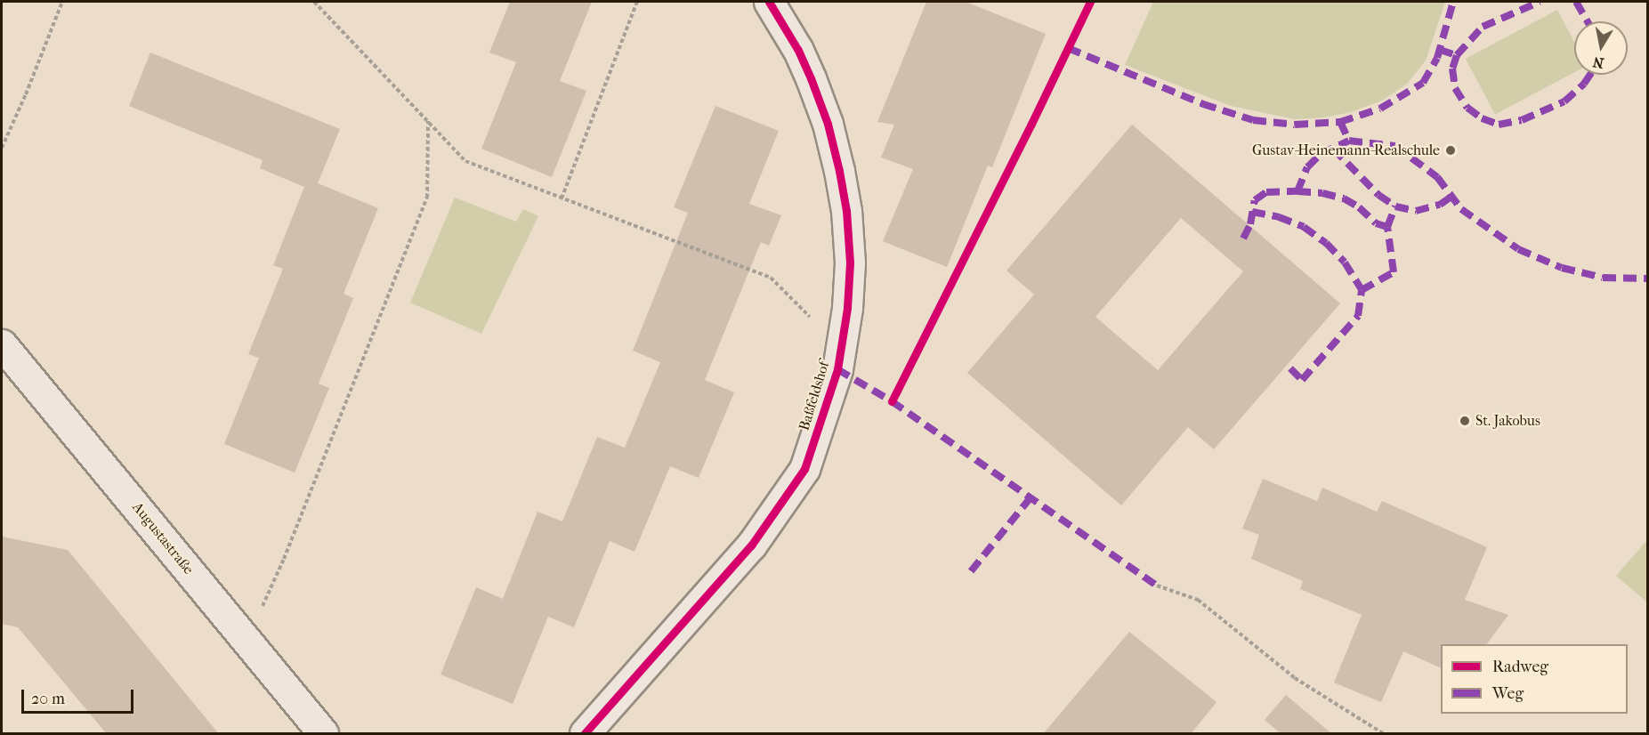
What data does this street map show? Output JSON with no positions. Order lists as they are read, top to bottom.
{
  "streets": {
    "street": ["Baßfeldshof", "Augustastraße"]
  },
  "places": ["Gustav-Heinemann-Realschule", "St. Jakobus"],
  "legend": ["Radweg", "Weg"],
  "scale_bar": "20 m",
  "north": "bottom"
}
